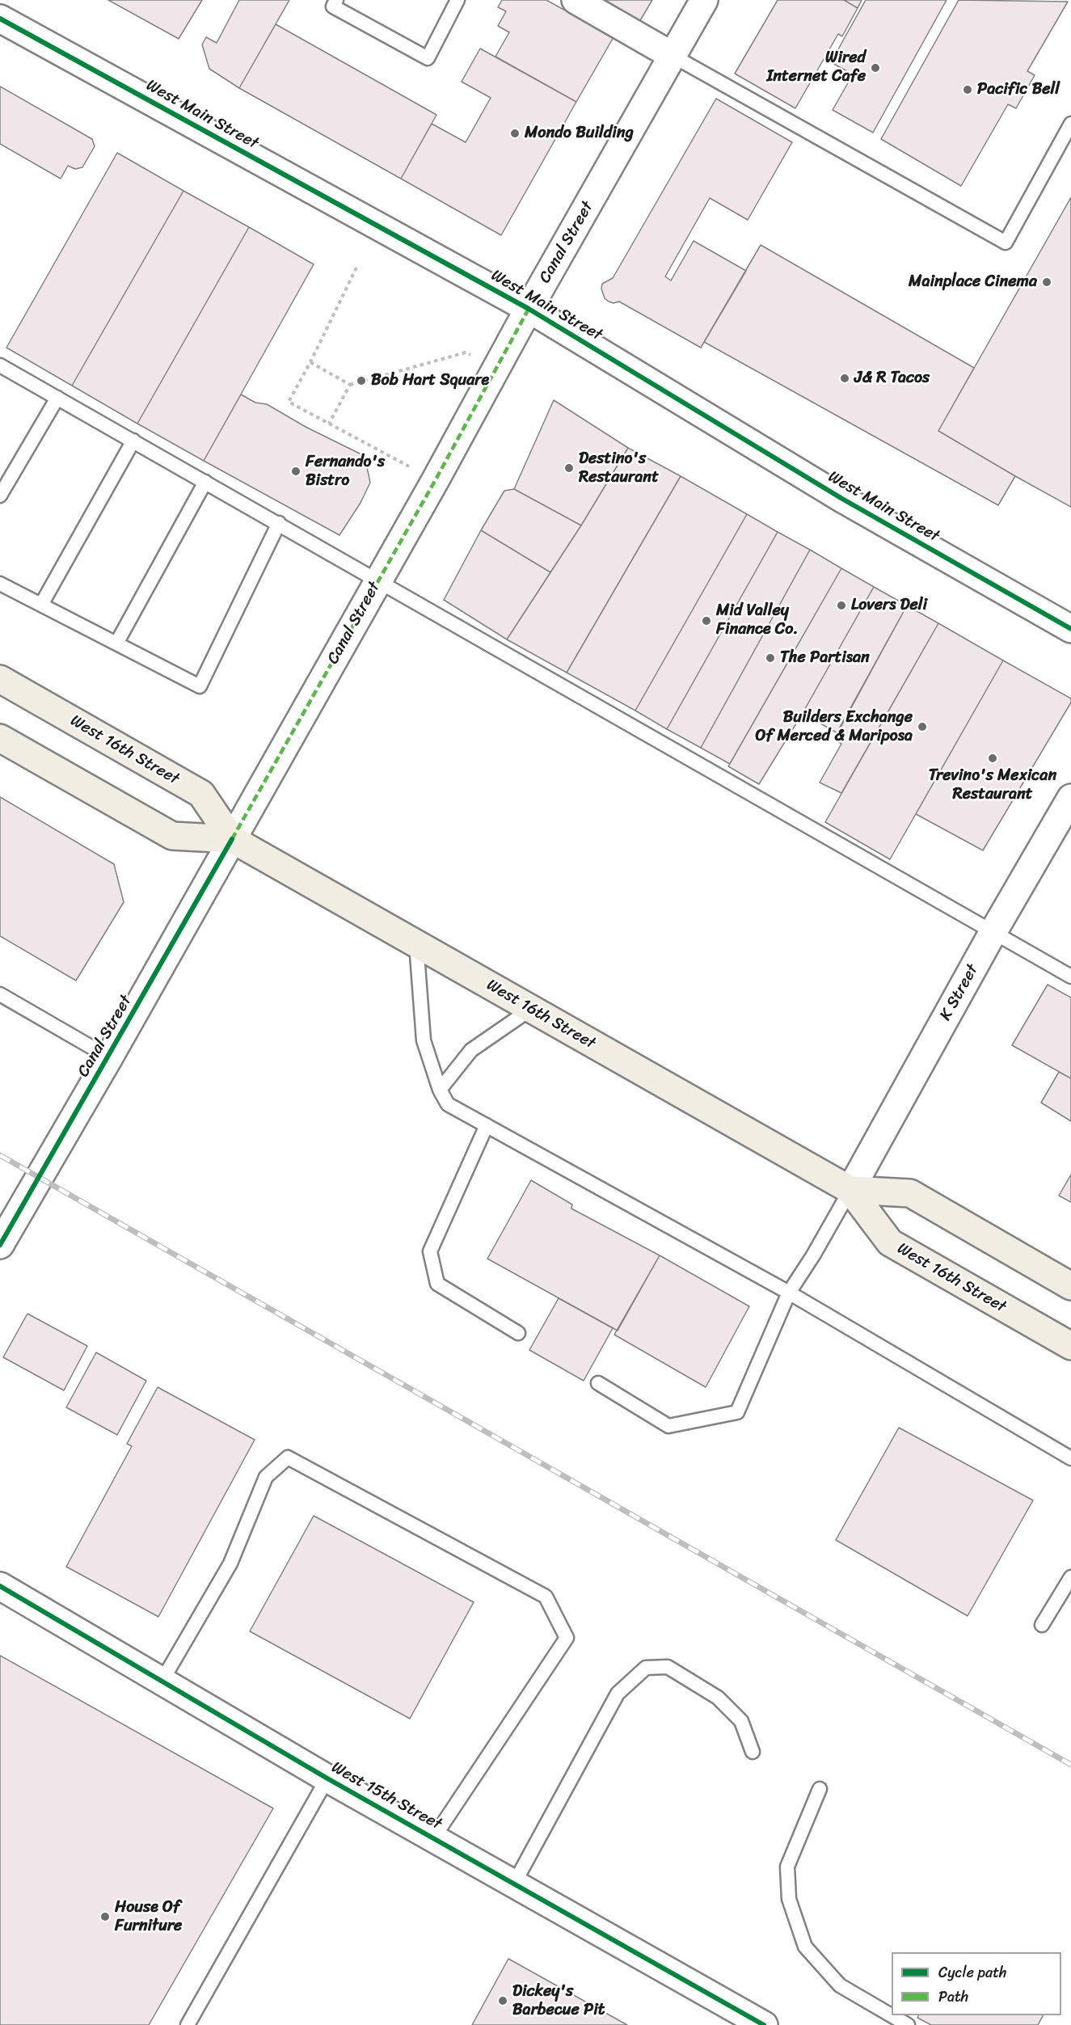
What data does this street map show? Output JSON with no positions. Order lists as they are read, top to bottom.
{
  "streets": {
    "main road": ["West 16th Street"],
    "street": [
      "West Main Street",
      "Canal Street",
      "K Street",
      "West 15th Street"
    ]
  },
  "crossings": [
    ["West Main Street", "Canal Street"],
    ["Canal Street", "West 16th Street"],
    ["West 16th Street", "K Street"]
  ],
  "places": [
    "Wired Internet Cafe",
    "Pacific Bell",
    "Mondo Building",
    "Mainplace Cinema",
    "J& R Tacos",
    "Bob Hart Square",
    "Destino's Restaurant",
    "Fernando's Bistro",
    "Lovers Deli",
    "Mid Valley Finance Co.",
    "The Partisan",
    "Builders Exchange Of Merced & Mariposa",
    "Trevino's Mexican Restaurant",
    "House Of Furniture",
    "Dickey's Barbecue Pit"
  ],
  "legend": ["Cycle path", "Path"]
}
